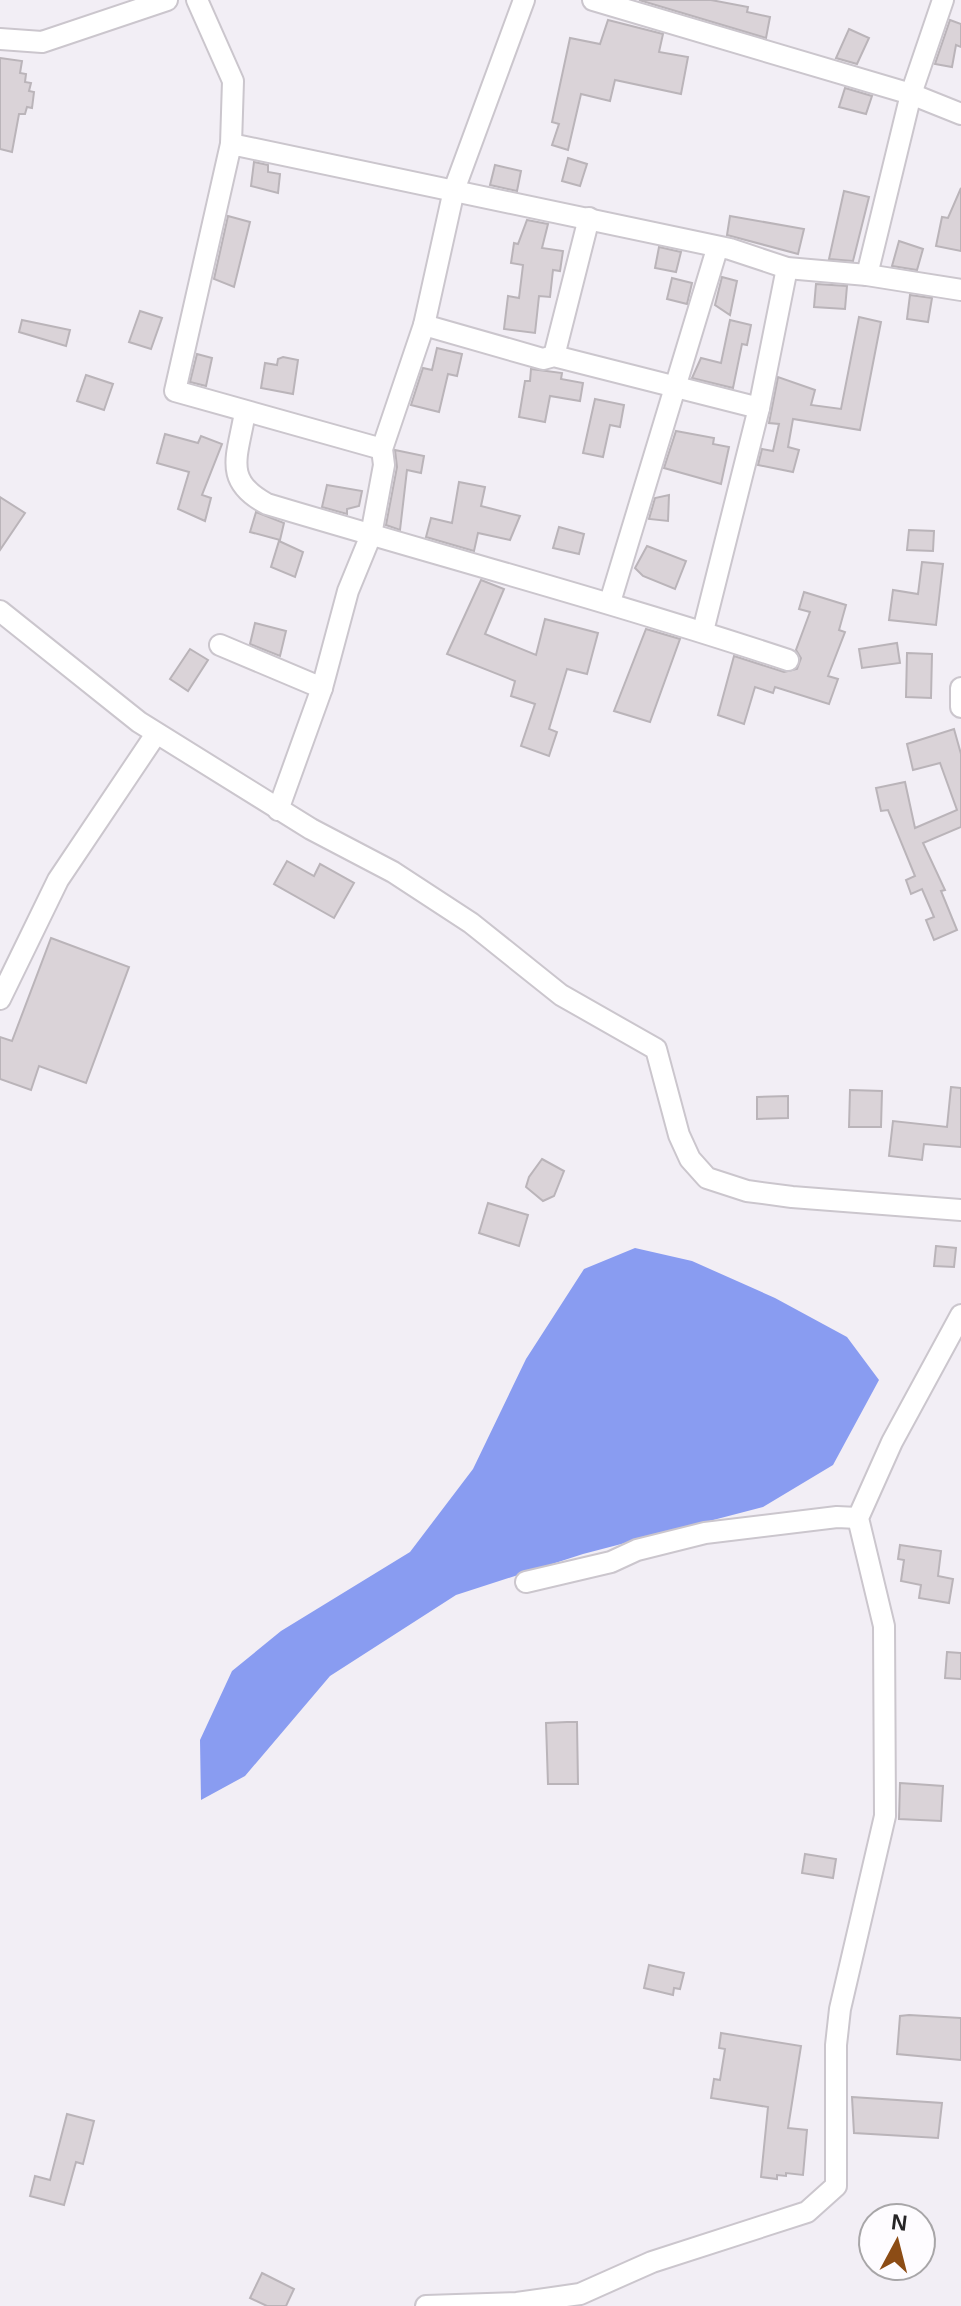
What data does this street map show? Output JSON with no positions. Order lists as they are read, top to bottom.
{
  "north": "top"
}
